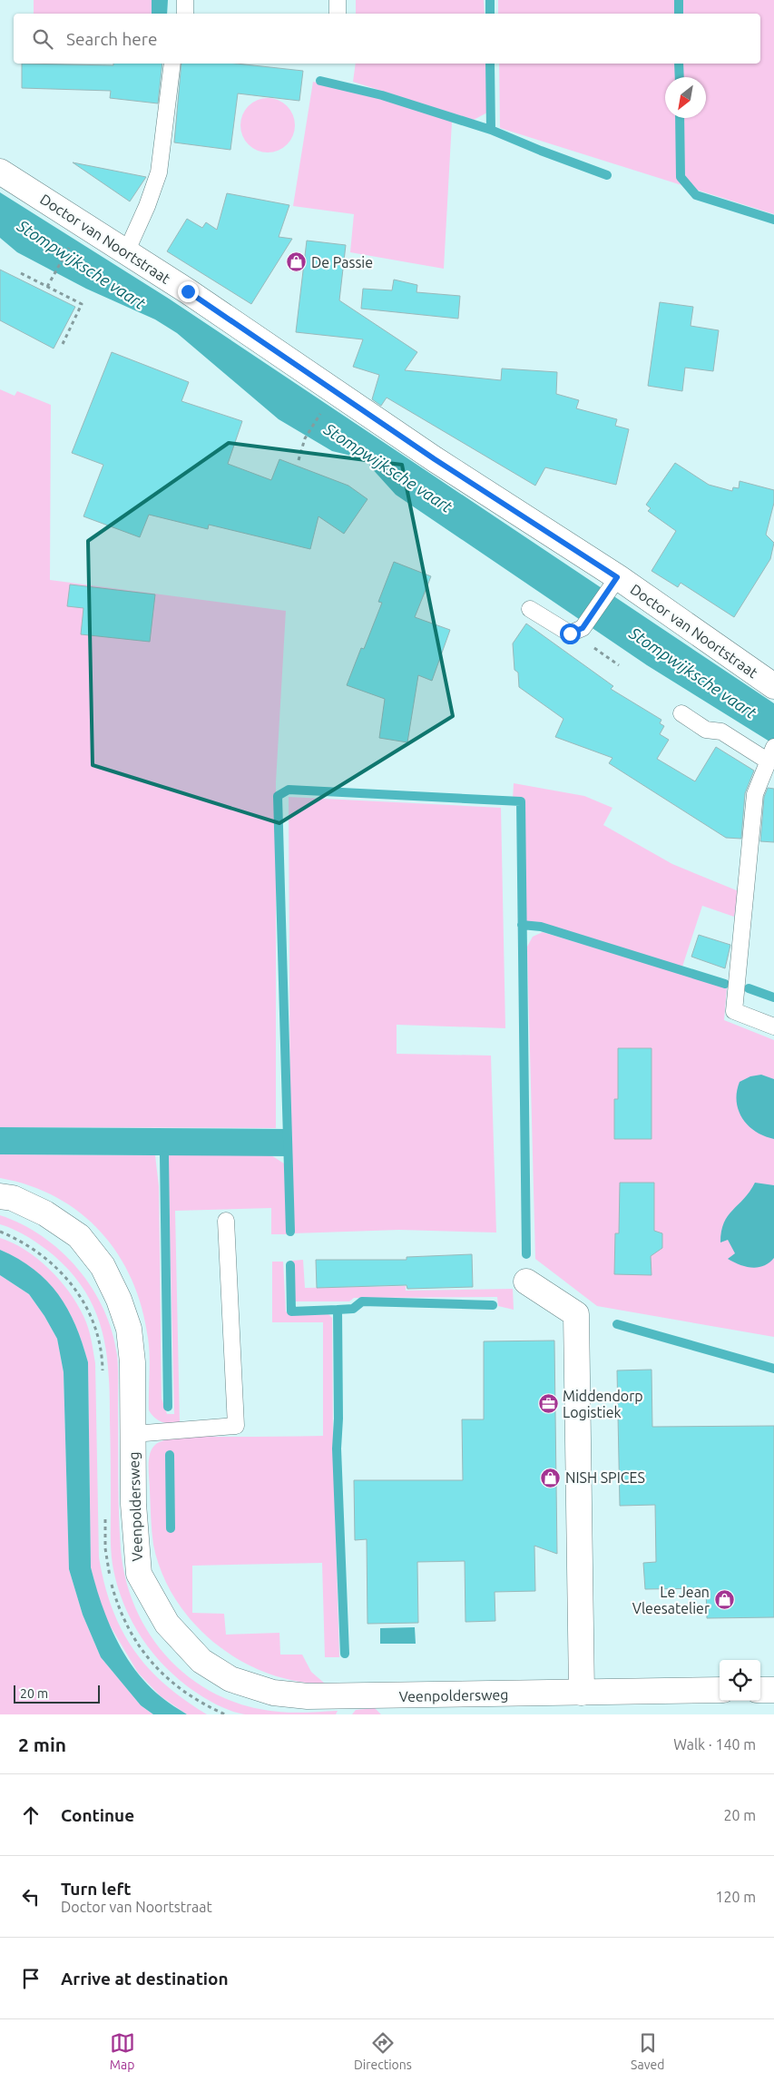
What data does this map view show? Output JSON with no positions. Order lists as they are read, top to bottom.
{
  "streets": {
    "street": ["Doctor van Noortstraat", "Veenpoldersweg"]
  },
  "water": ["Stompwijksche vaart"],
  "places": {
    "shop": ["De Passie", "NISH SPICES", "Le Jean Vleesatelier"],
    "office": ["Middendorp Logistiek"]
  },
  "scale_bar": "20 m",
  "north": "bottom left",
  "page": {
    "search": "Search here",
    "scale": "20 m",
    "heading": ["2 min", "Walk · 140 m"],
    "list": [
      ["Continue", "20 m"],
      ["Turn left", "Doctor van Noortstraat", "120 m"],
      "Arrive at destination"
    ],
    "nav": ["Map", "Directions", "Saved"]
  }
}
